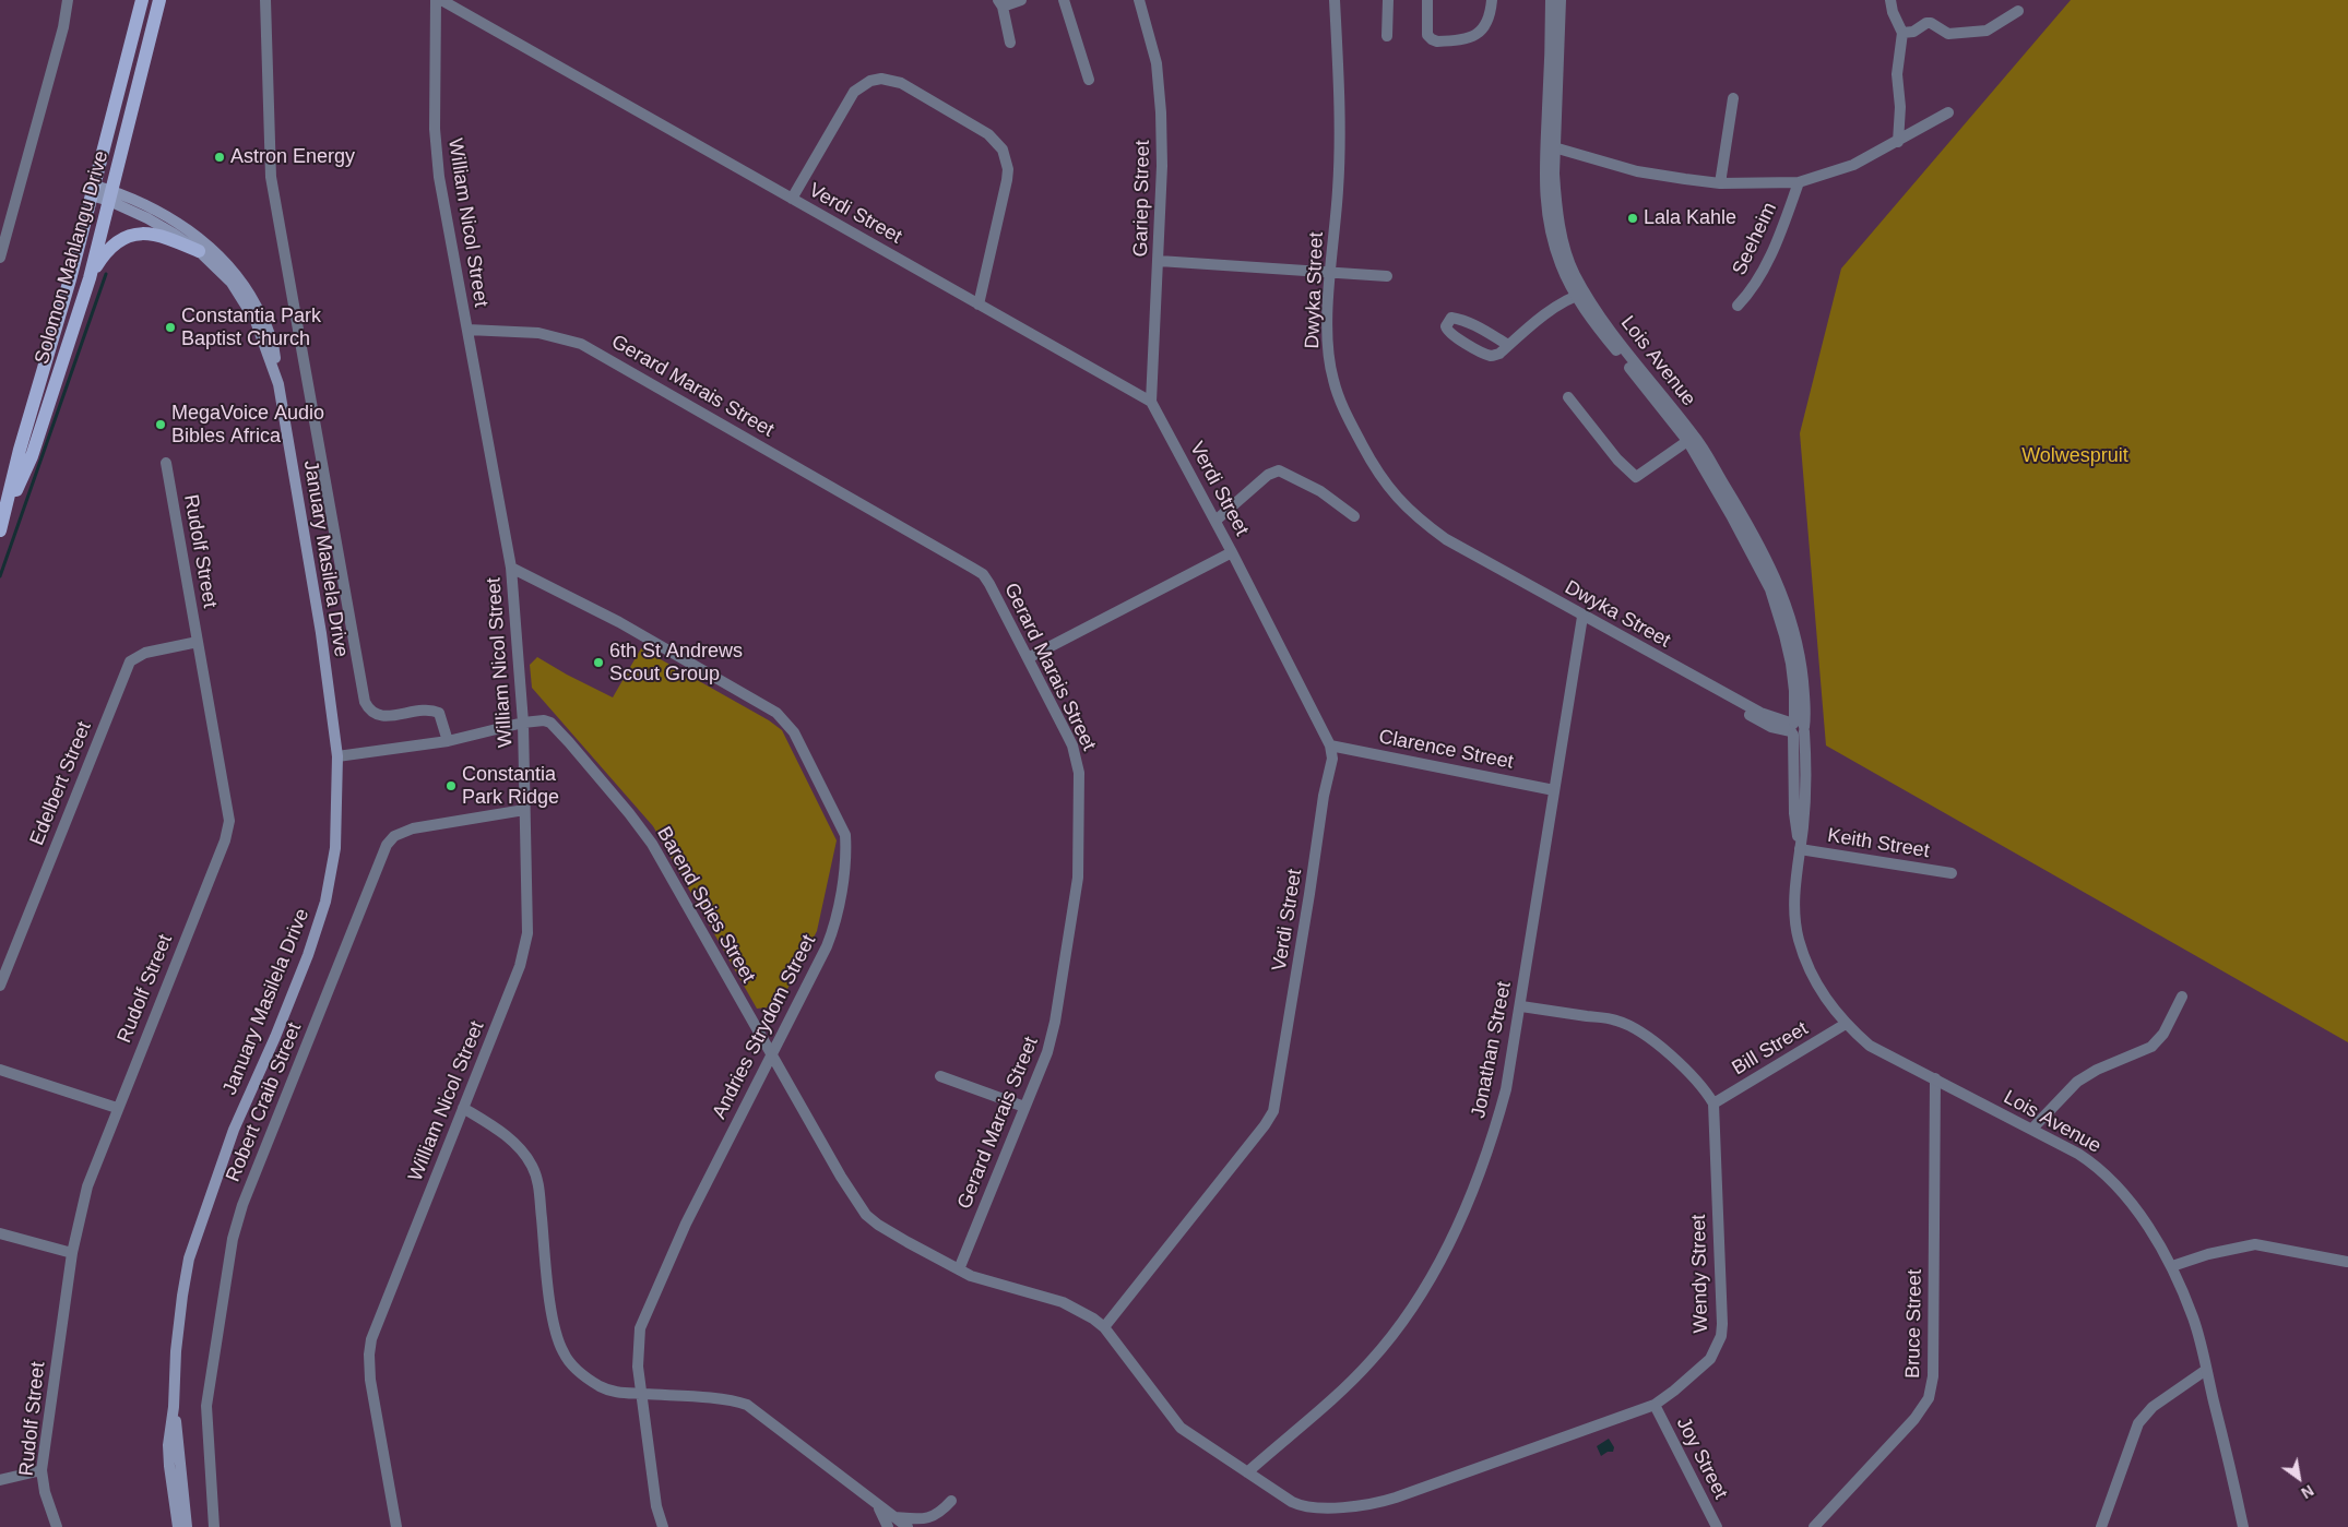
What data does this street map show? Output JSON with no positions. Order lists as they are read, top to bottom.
{
  "streets": {
    "main road": ["Solomon Mahlangu Drive", "January Masilela Drive"],
    "street": [
      "Gariep Street",
      "Verdi Street",
      "William Nicol Street",
      "Seeheim",
      "Dwyka Street",
      "Lois Avenue",
      "Gerard Marais Street",
      "Rudolf Street",
      "Clarence Street",
      "Edelbert Street",
      "Keith Street",
      "Barend Spies Street",
      "Andries Strydom Street",
      "Bill Street",
      "Jonathan Street",
      "Robert Craib Street",
      "Wendy Street",
      "Bruce Street",
      "Joy Street"
    ]
  },
  "crossings": [
    ["Gariep Street", "Verdi Street"],
    ["Verdi Street", "Clarence Street"],
    ["Verdi Street", "Barend Spies Street"],
    ["William Nicol Street", "Gerard Marais Street"],
    ["William Nicol Street", "Barend Spies Street"],
    ["William Nicol Street", "Andries Strydom Street"],
    ["William Nicol Street", "Robert Craib Street"],
    ["Solomon Mahlangu Drive", "January Masilela Drive"],
    ["Dwyka Street", "Lois Avenue"],
    ["Dwyka Street", "Jonathan Street"],
    ["Lois Avenue", "Keith Street"],
    ["Lois Avenue", "Bill Street"],
    ["Lois Avenue", "Bruce Street"],
    ["Gerard Marais Street", "Barend Spies Street"],
    ["Rudolf Street", "Edelbert Street"],
    ["January Masilela Drive", "Barend Spies Street"],
    ["Clarence Street", "Jonathan Street"],
    ["Barend Spies Street", "Andries Strydom Street"],
    ["Barend Spies Street", "Jonathan Street"],
    ["Barend Spies Street", "Wendy Street"],
    ["Bill Street", "Wendy Street"],
    ["Jonathan Street", "Wendy Street"],
    ["Wendy Street", "Joy Street"]
  ],
  "parks": ["Wolwespruit"],
  "places": [
    "Astron Energy",
    "Lala Kahle",
    "Constantia Park Baptist Church",
    "MegaVoice Audio Bibles Africa",
    "6th St Andrews Scout Group",
    "Constantia Park Ridge"
  ],
  "north": "bottom right"
}
